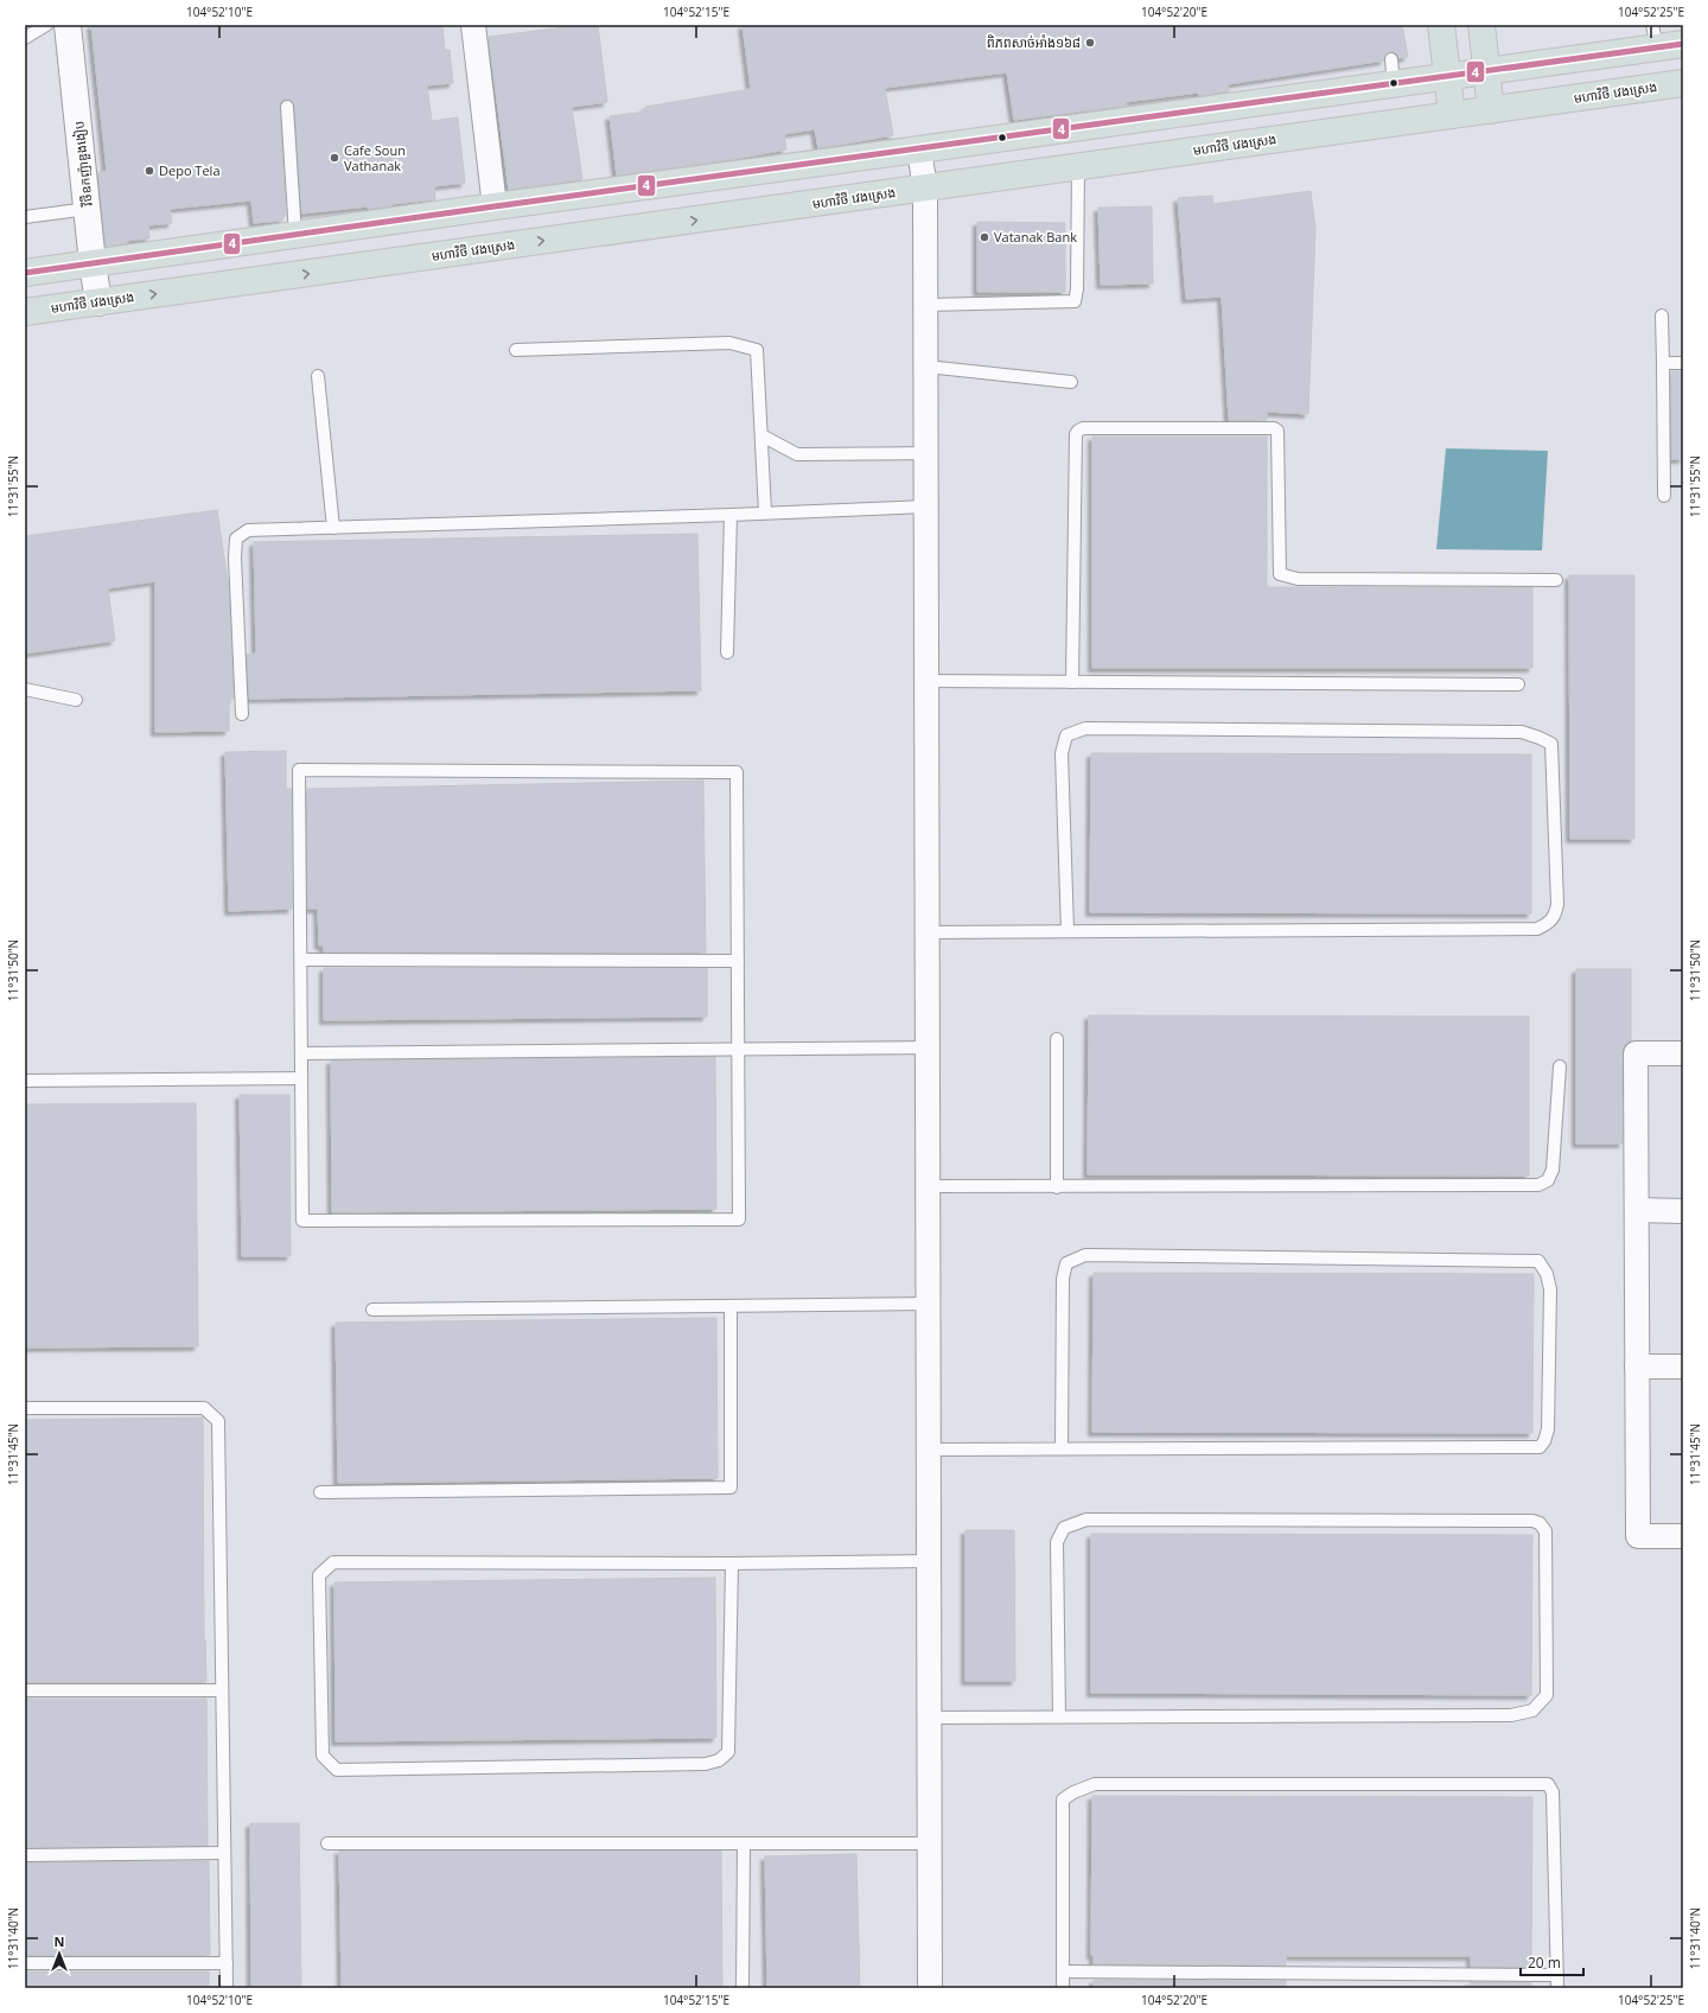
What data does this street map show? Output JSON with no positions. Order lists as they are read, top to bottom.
{
  "streets": {
    "main road": ["មហាវិថី វេងស្រេង"],
    "street": ["វិថីឧកញ៉ាឌួងងៀប"]
  },
  "crossings": [
    ["មហាវិថី វេងស្រេង", "វិថីឧកញ៉ាឌួងងៀប"]
  ],
  "places": [
    "ពិភពសាច់អាំង១៦៨",
    "Cafe Soun Vathanak",
    "Depo Tela",
    "Vatanak Bank"
  ],
  "lines": ["transit line 4"],
  "scale_bar": "20 m",
  "north": "top",
  "coordinates": [
    "104°52'10\"E",
    "104°52'15\"E",
    "104°52'20\"E",
    "104°52'25\"E",
    "11°31'55\"N",
    "11°31'50\"N",
    "11°31'45\"N",
    "11°31'40\"N"
  ]
}
